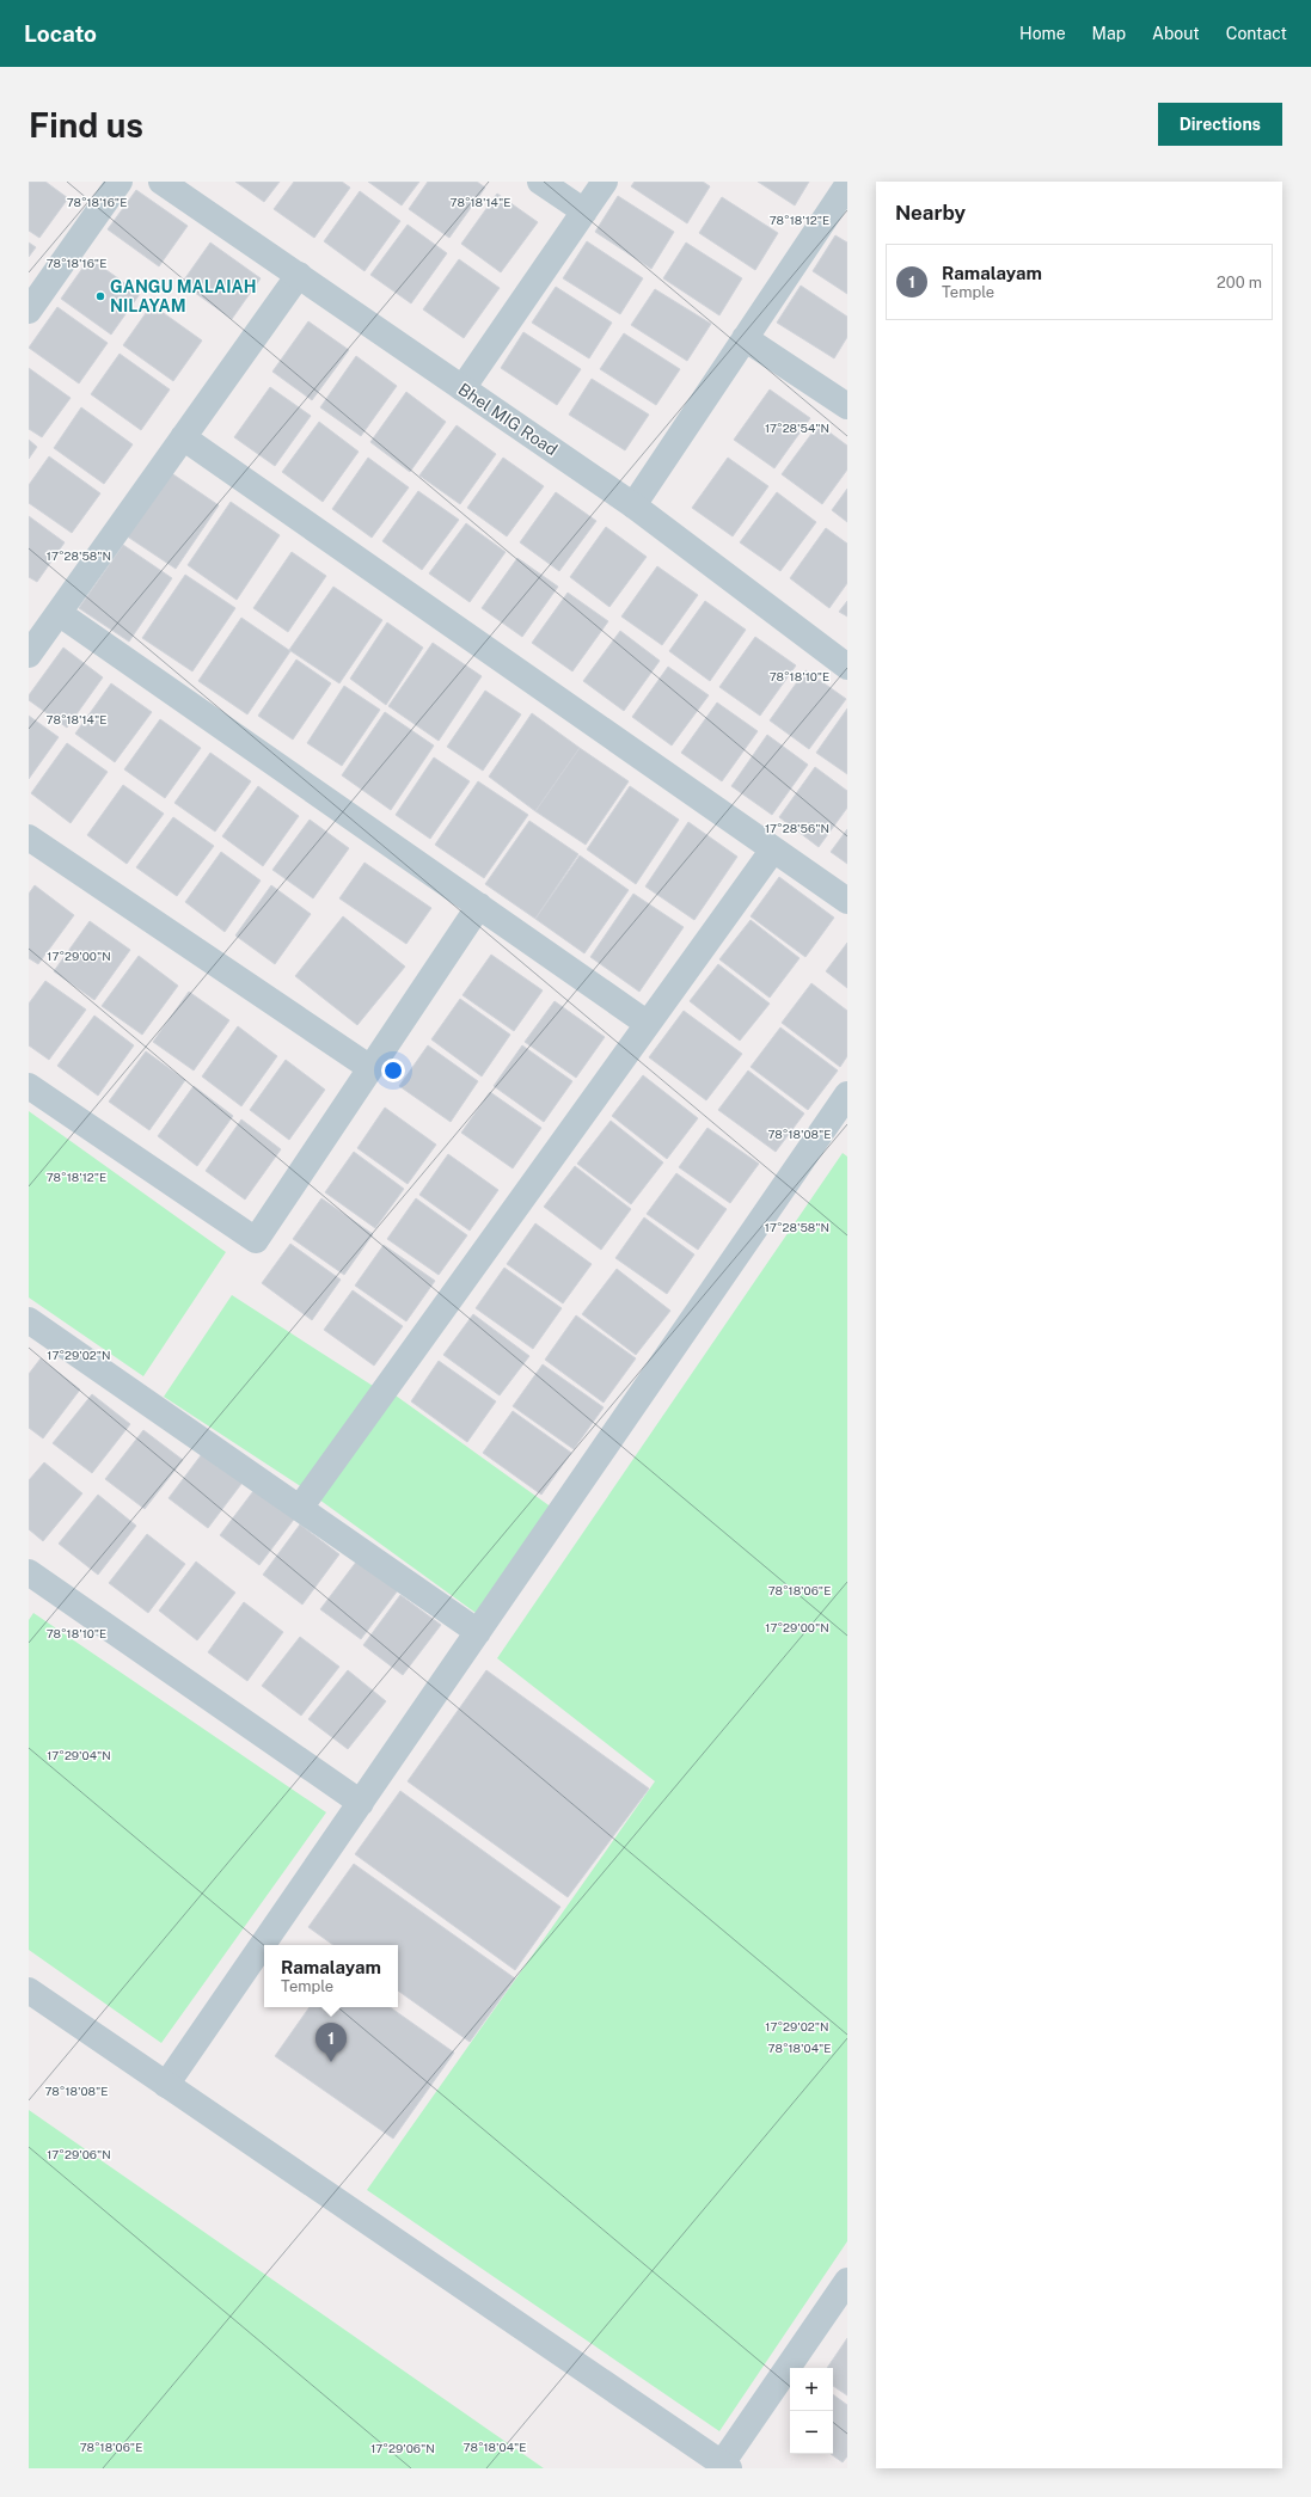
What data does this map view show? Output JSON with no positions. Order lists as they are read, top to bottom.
{
  "streets": {
    "street": ["Bhel MIG Road"]
  },
  "places": ["GANGU MALAIAH NILAYAM"],
  "page": {
    "header": "Locato",
    "nav": [
      "Home",
      "Map",
      "About",
      "Contact"
    ],
    "buttons": "Directions",
    "title": "Find us",
    "heading": "Nearby",
    "list": [
      {
        "mark": "1",
        "name": "Ramalayam",
        "note": "Temple",
        "value": "200 m"
      }
    ],
    "popup": ["Ramalayam", "Temple"],
    "pins": "1",
    "map_buttons": ["+", "−"]
  },
  "coordinates": [
    "78°18'16\"E",
    "78°18'14\"E",
    "78°18'12\"E",
    "17°28'54\"N",
    "17°28'58\"N",
    "78°18'10\"E",
    "17°28'56\"N",
    "17°29'00\"N",
    "78°18'08\"E",
    "17°29'02\"N",
    "78°18'06\"E",
    "17°29'04\"N",
    "78°18'04\"E",
    "17°29'06\"N"
  ]
}
